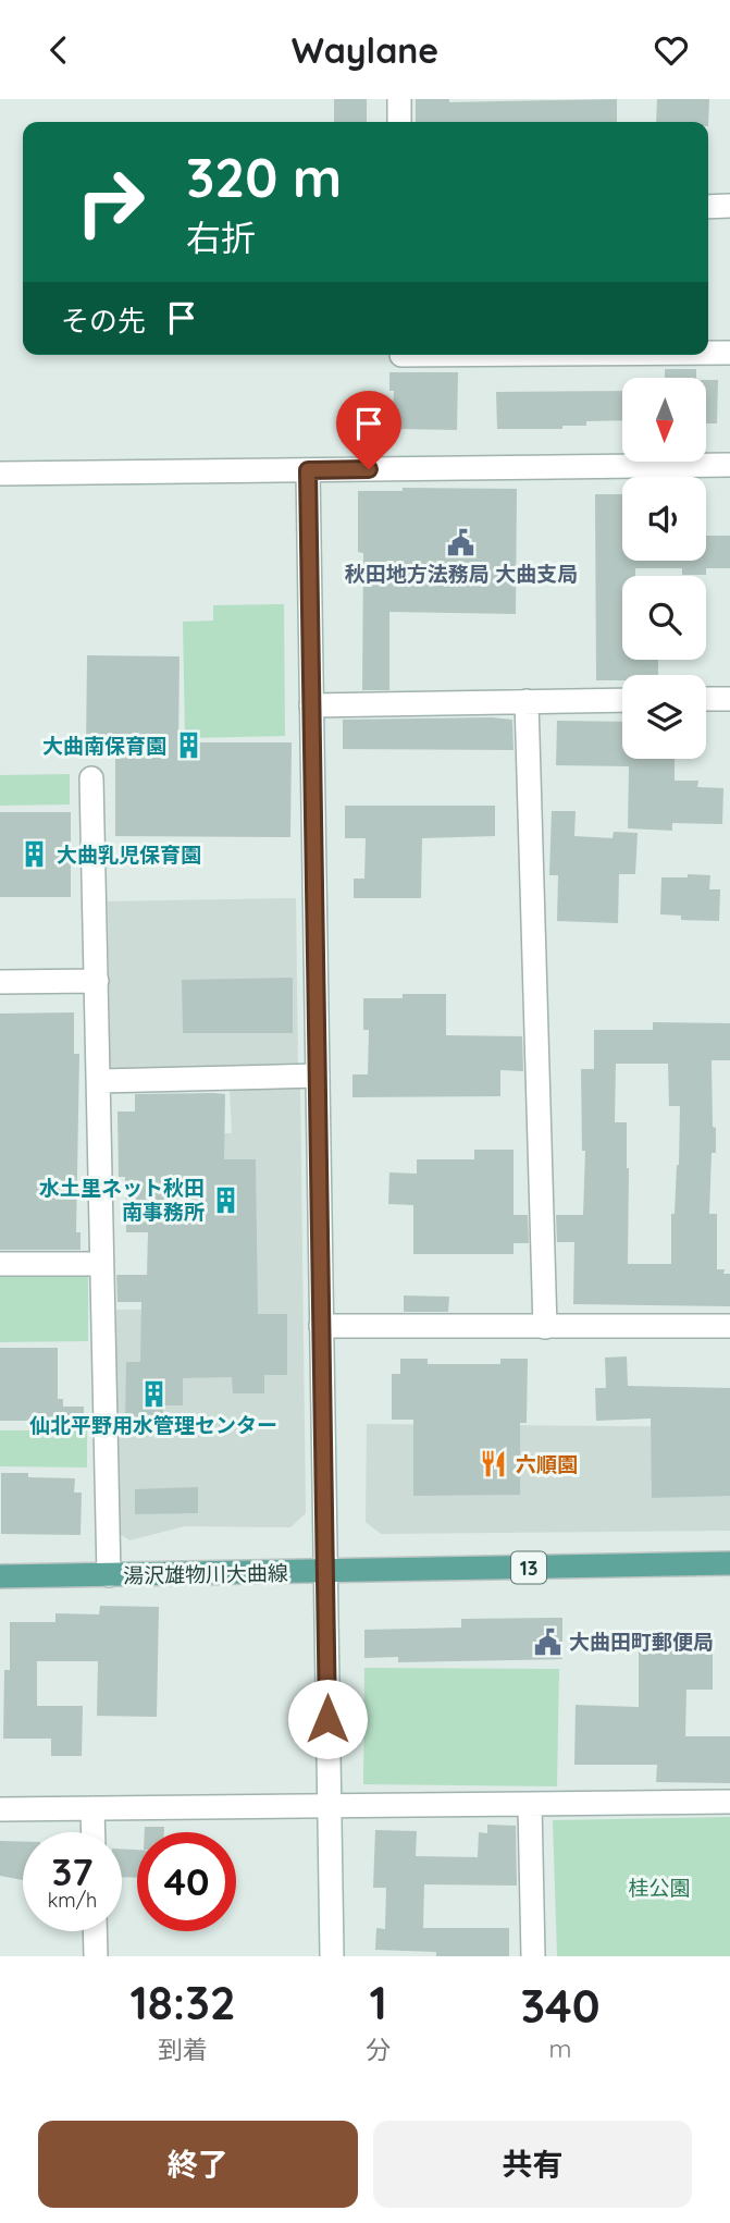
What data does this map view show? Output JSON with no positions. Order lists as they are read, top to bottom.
{
  "streets": {
    "main road": ["13", "湯沢雄物川大曲線"]
  },
  "parks": ["桂公園"],
  "places": {
    "public building": ["秋田地方法務局 大曲支局", "大曲田町郵便局"],
    "building": [
      "大曲南保育園",
      "大曲乳児保育園",
      "水土里ネット秋田 南事務所",
      "仙北平野用水管理センター"
    ],
    "restaurant": ["六順園"]
  },
  "north": "bottom",
  "page": {
    "header": "Waylane",
    "turn": ["320 m", "右折"],
    "then": "その先",
    "speed": "37 km/h",
    "limit": "40",
    "eta": [
      "18:32",
      "到着",
      "1",
      "分",
      "340",
      "m"
    ],
    "buttons": ["終了", "共有"]
  }
}
